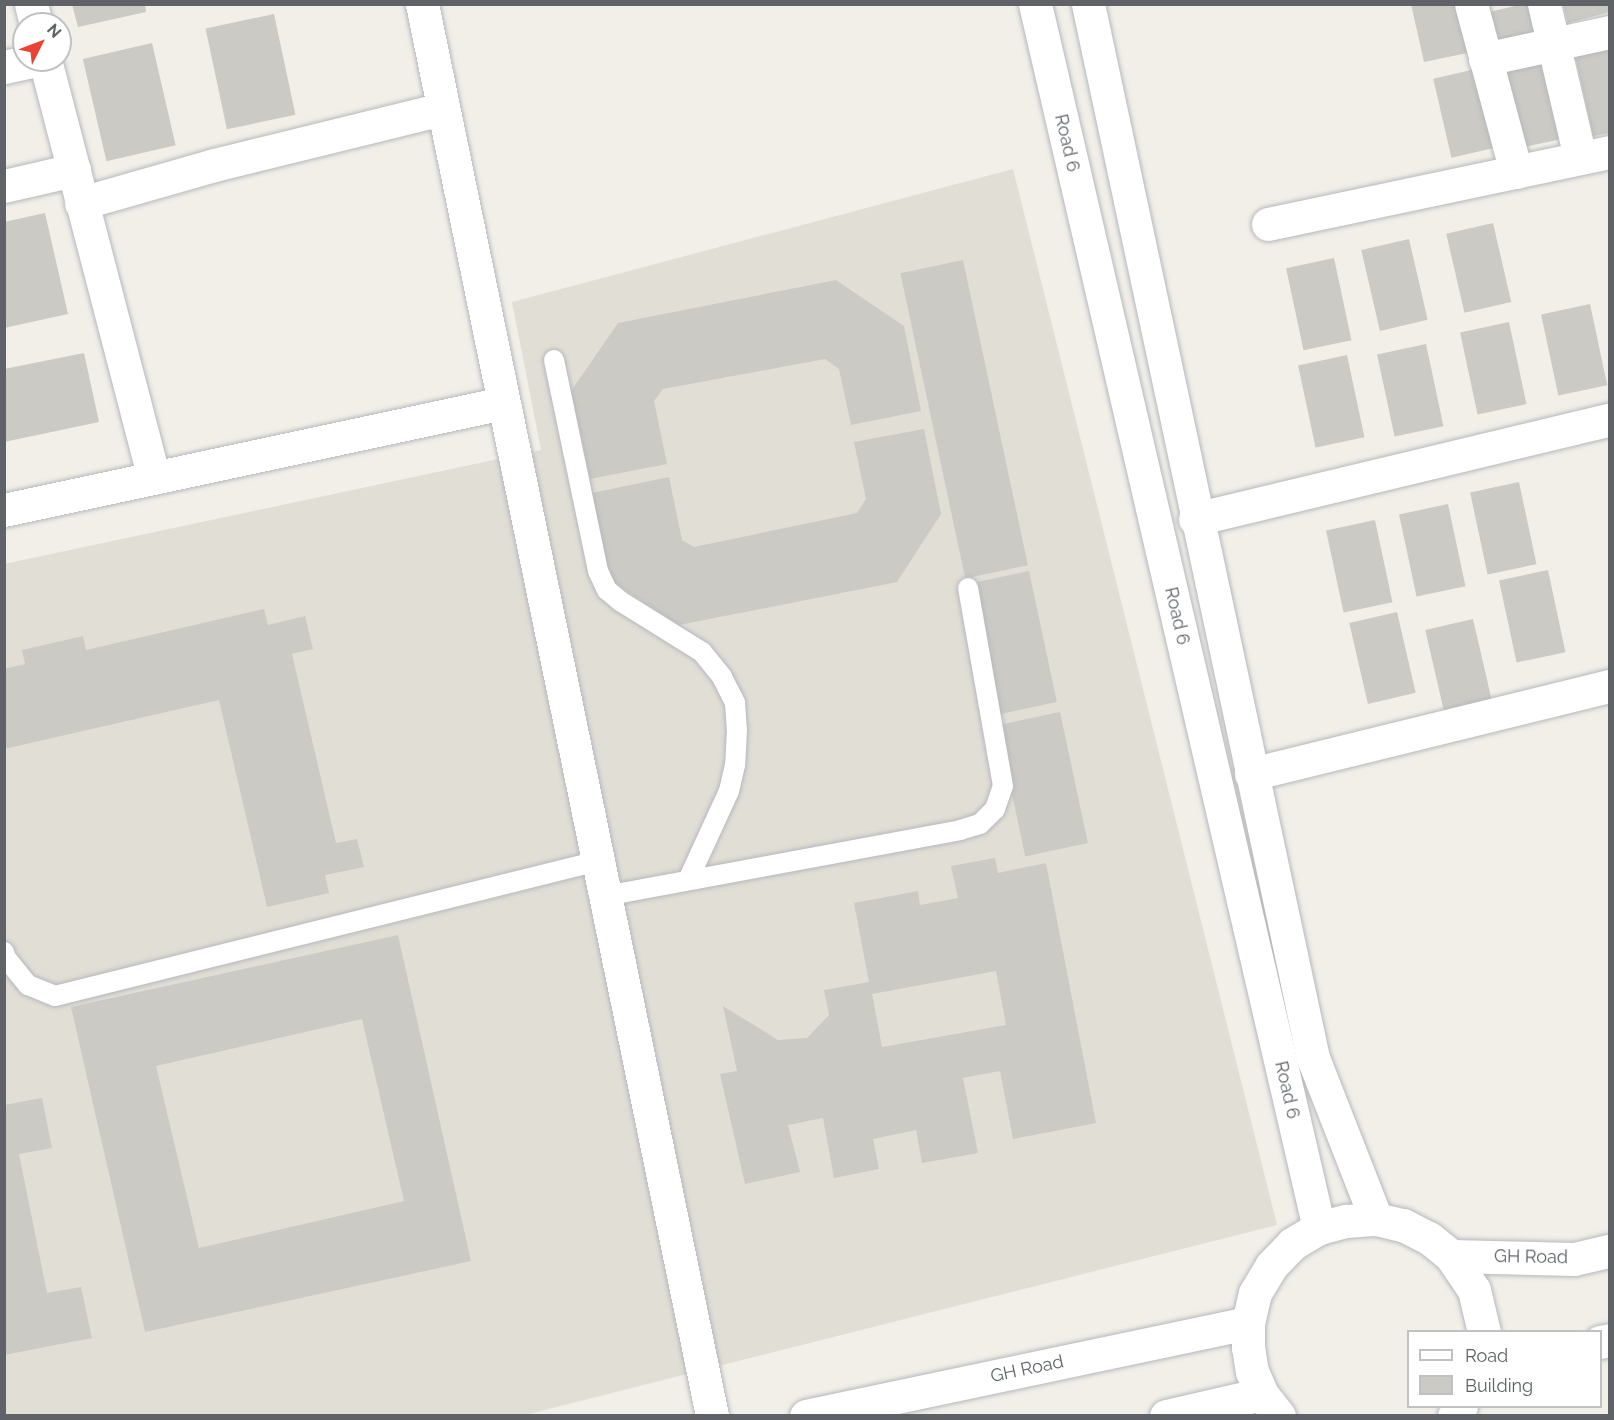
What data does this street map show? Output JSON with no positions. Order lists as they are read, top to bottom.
{
  "streets": {
    "street": ["Road 6", "GH Road"]
  },
  "legend": ["Road", "Building"],
  "north": "top right"
}
